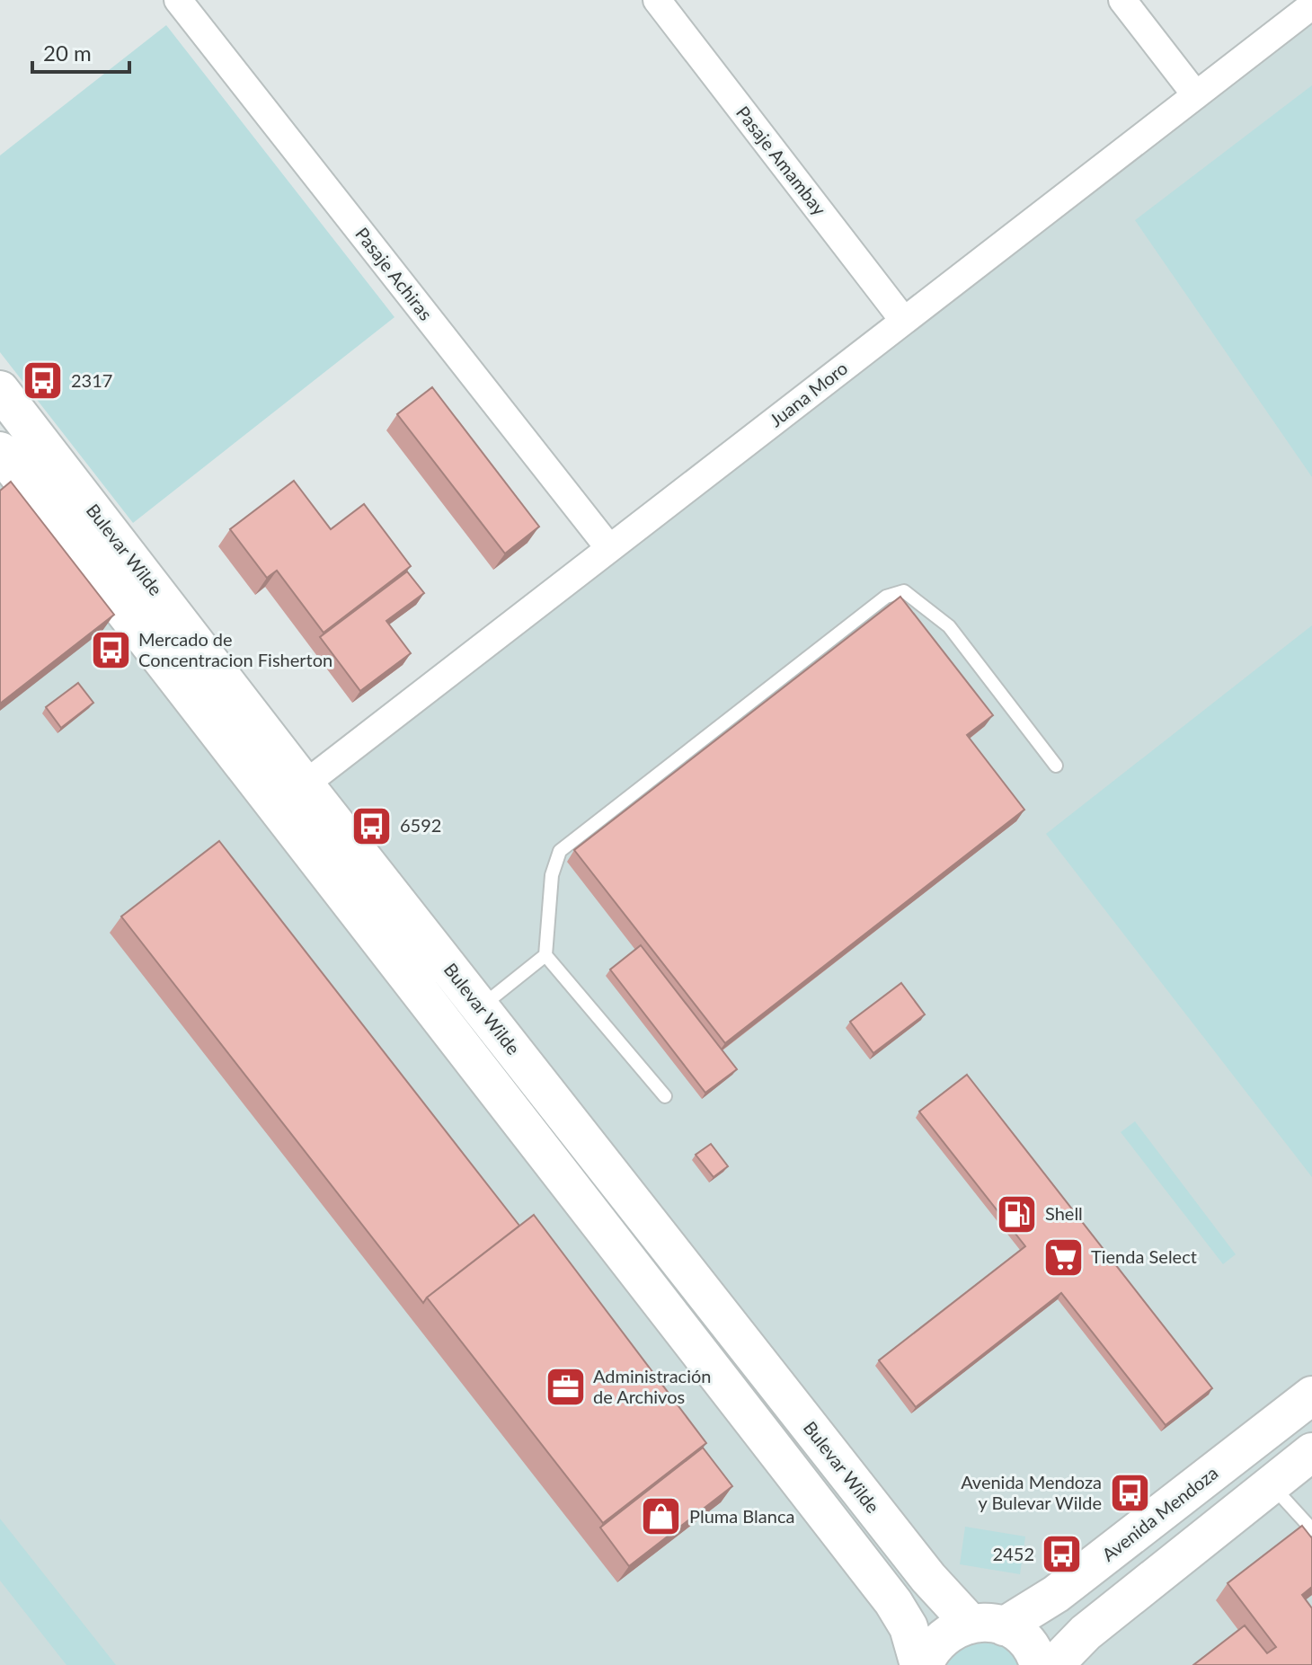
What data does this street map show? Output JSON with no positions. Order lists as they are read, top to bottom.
{
  "streets": {
    "main road": ["Bulevar Wilde", "Avenida Mendoza"],
    "street": ["Pasaje Amambay", "Pasaje Achiras", "Juana Moro"]
  },
  "crossings": [
    ["Pasaje Amambay", "Juana Moro"],
    ["Pasaje Achiras", "Juana Moro"],
    ["Juana Moro", "Bulevar Wilde"],
    ["Bulevar Wilde", "Avenida Mendoza"]
  ],
  "places": {
    "bus stop": [
      "2317",
      "Mercado de Concentracion Fisherton",
      "6592",
      "Avenida Mendoza y Bulevar Wilde",
      "2452"
    ],
    "fuel station": ["Shell"],
    "supermarket": ["Tienda Select"],
    "office": ["Administración de Archivos"],
    "shop": ["Pluma Blanca"]
  },
  "scale_bar": "20 m"
}
